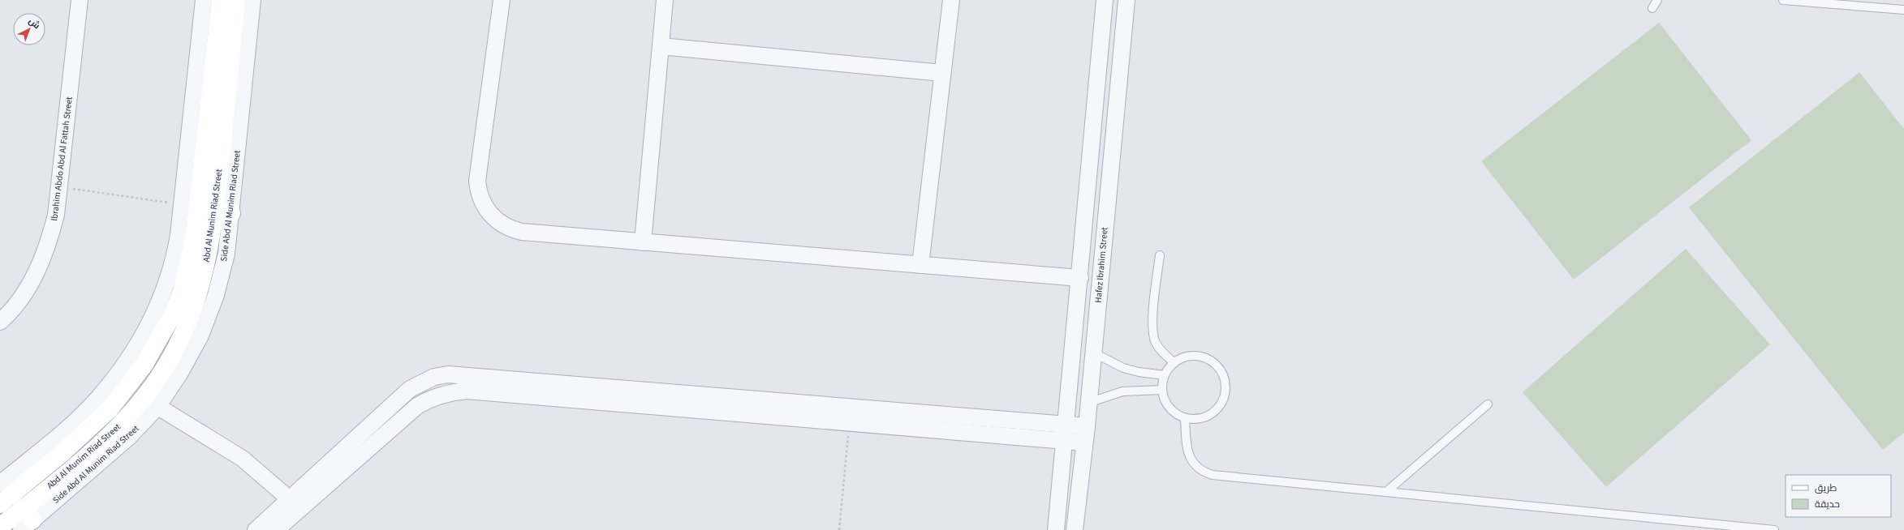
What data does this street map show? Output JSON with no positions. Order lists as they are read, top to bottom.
{
  "streets": {
    "street": [
      "Ibrahim Abdo Abd Al Fattah Street",
      "Side Abd Al Munim Riad Street",
      "Abd Al Munim Riad Street",
      "Hafez Ibrahim Street"
    ]
  },
  "crossings": [
    ["Side Abd Al Munim Riad Street", "Abd Al Munim Riad Street"]
  ],
  "legend": ["طريق", "حديقة"],
  "north": "top right"
}
